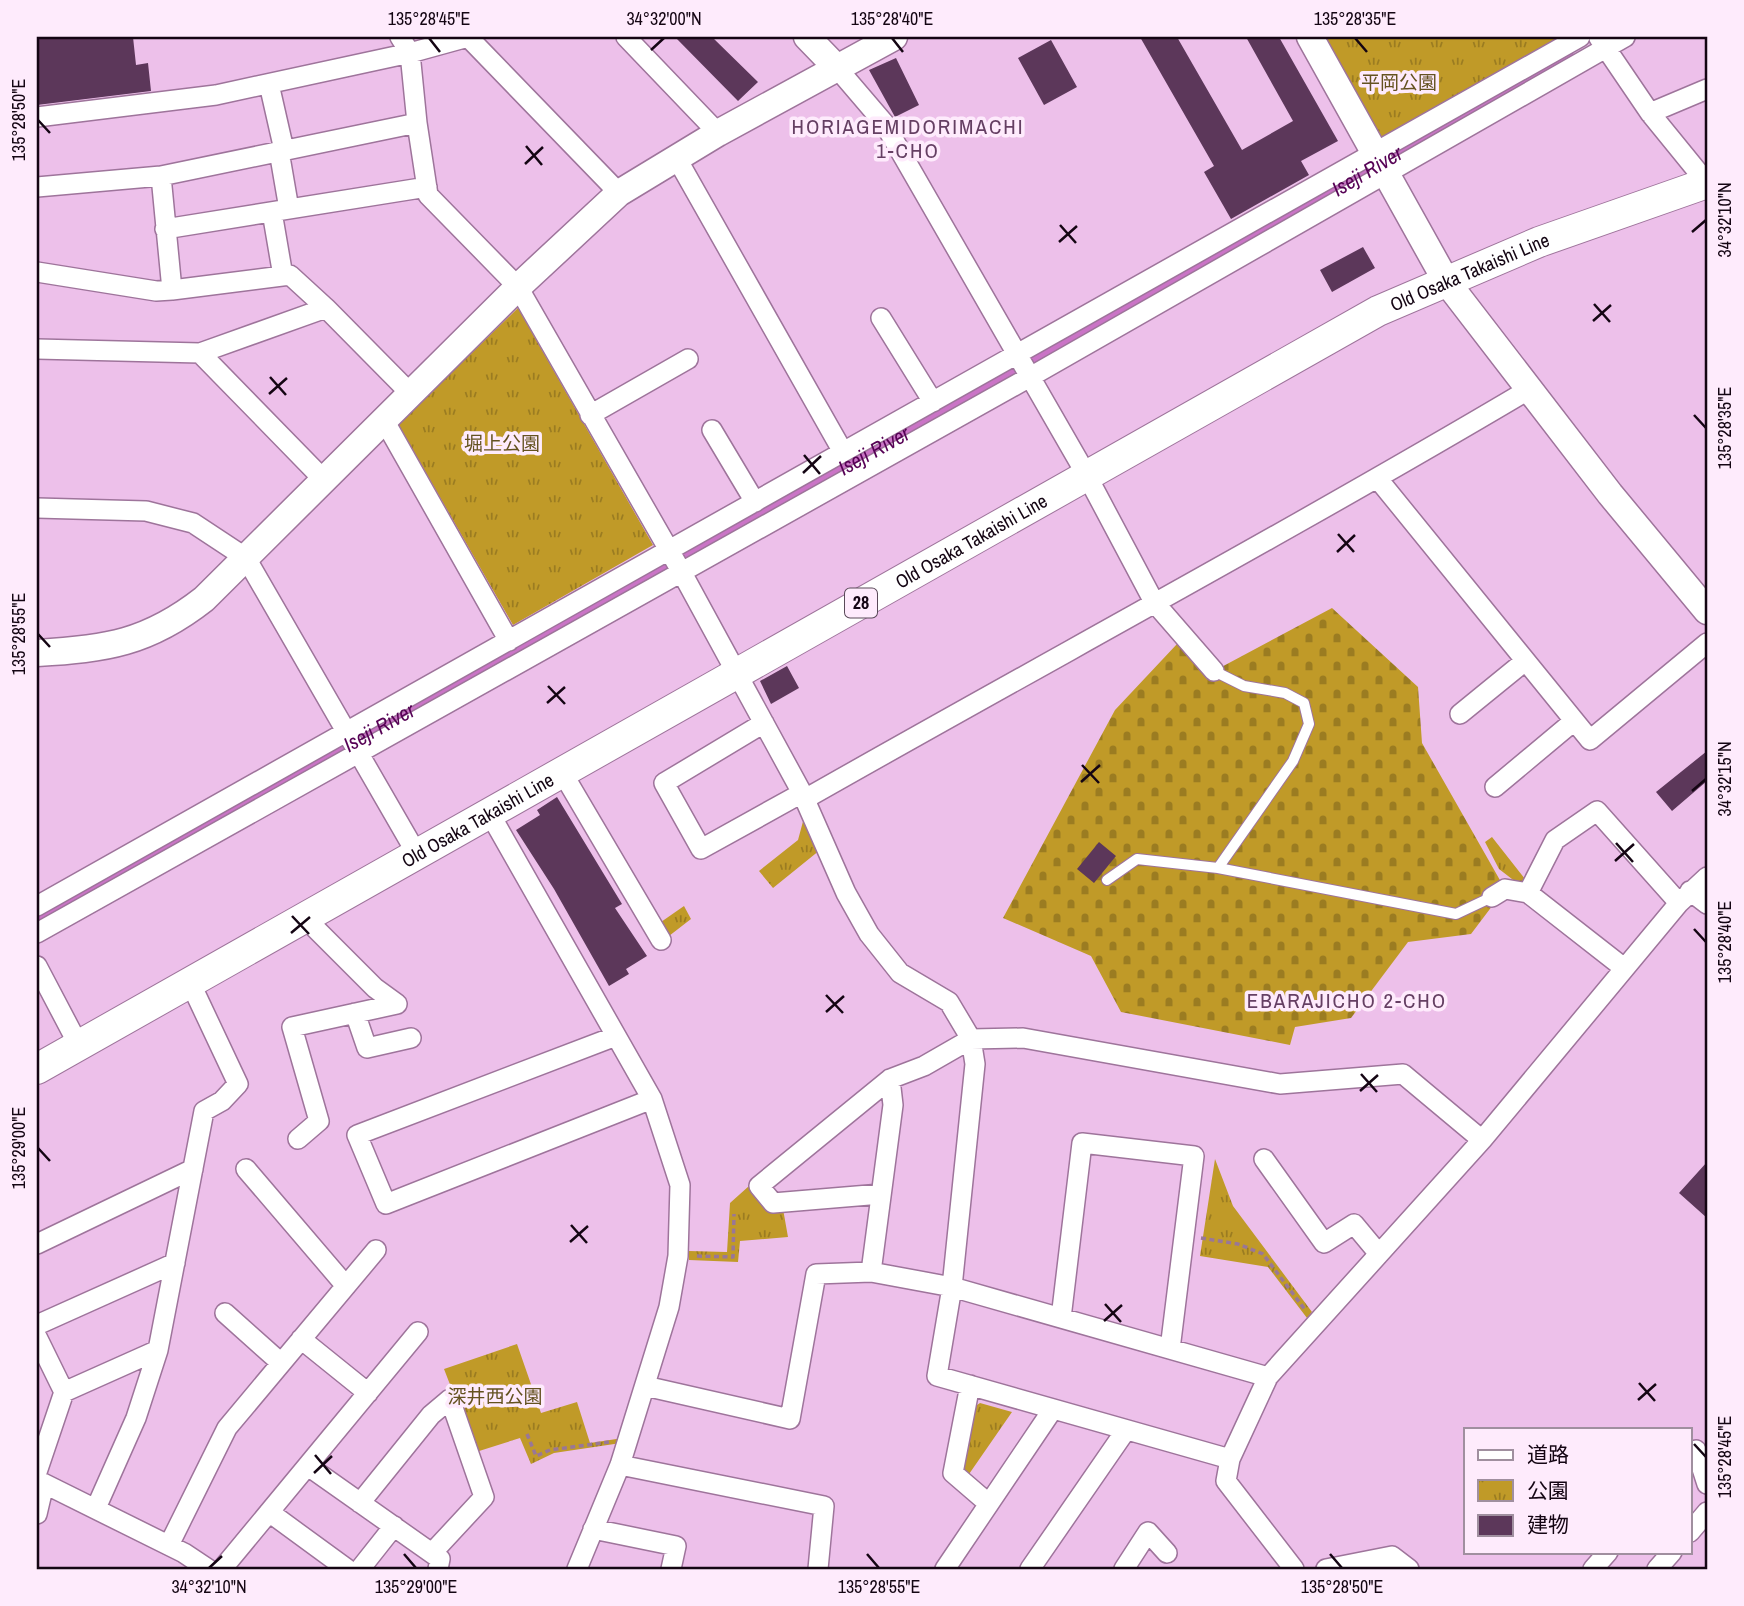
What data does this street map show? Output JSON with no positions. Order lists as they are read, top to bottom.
{
  "streets": {
    "main road": ["Old Osaka Takaishi Line", "28"]
  },
  "districts": ["HORIAGEMIDORIMACHI 1-CHO", "EBARAJICHO 2-CHO"],
  "water": ["Iseji River"],
  "parks": ["平岡公園", "堀上公園", "深井西公園"],
  "legend": ["道路", "公園", "建物"],
  "coordinates": [
    "135°28'45\"E",
    "34°32'00\"N",
    "135°28'40\"E",
    "135°28'35\"E",
    "135°28'50\"E",
    "34°32'10\"N",
    "135°28'55\"E",
    "34°32'15\"N",
    "135°29'00\"E"
  ]
}
